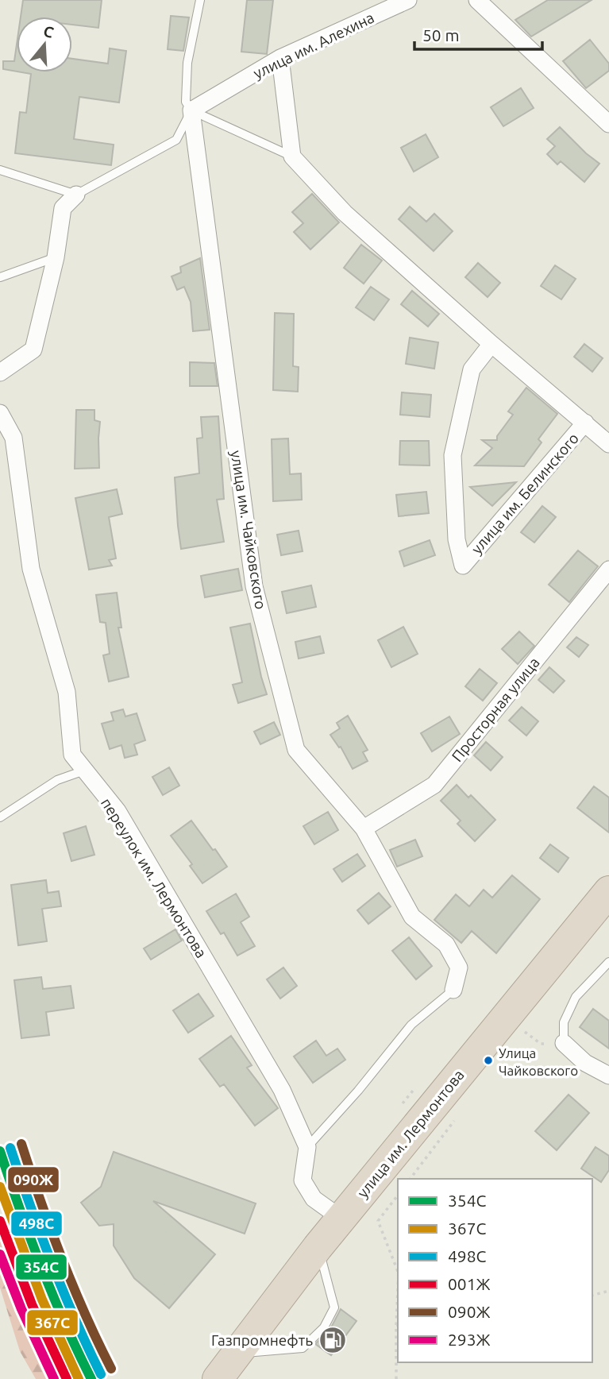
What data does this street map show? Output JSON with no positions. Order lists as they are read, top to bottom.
{
  "streets": {
    "highway": ["улица им. Лермонтова"],
    "street": [
      "улица им. Алехина",
      "улица им. Белинского",
      "улица им. Чайковского",
      "Просторная улица",
      "переулок им. Лермонтова"
    ]
  },
  "crossings": [
    ["улица им. Алехина", "улица им. Чайковского"],
    ["улица им. Чайковского", "Просторная улица"]
  ],
  "places": {
    "other": ["Улица Чайковского"],
    "fuel station": ["Газпромнефть"]
  },
  "lines": [
    "transit line 090Ж",
    "transit line 498С",
    "transit line 354С",
    "transit line 367С",
    "transit line 001Ж",
    "transit line 293Ж"
  ],
  "legend": [
    "354С",
    "367С",
    "498С",
    "001Ж",
    "090Ж",
    "293Ж"
  ],
  "scale_bar": "50 m",
  "north": "top"
}
